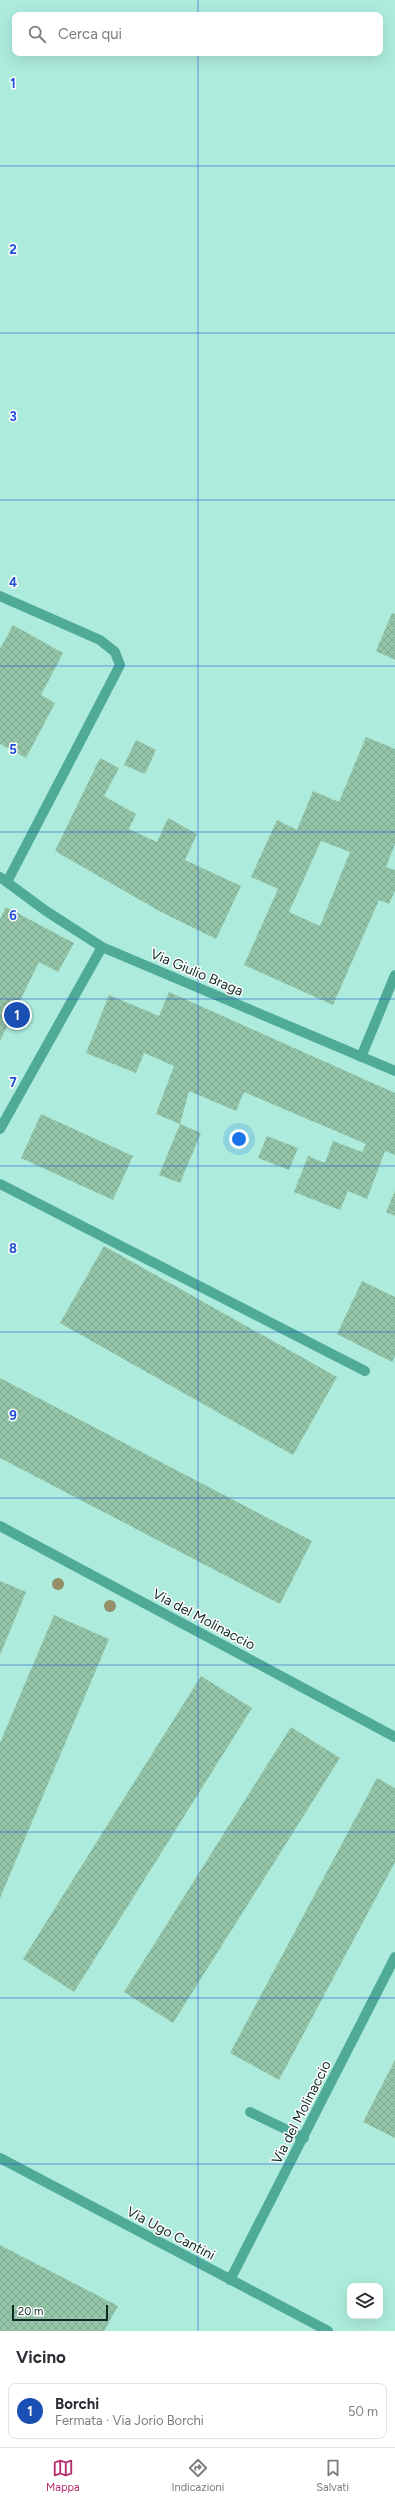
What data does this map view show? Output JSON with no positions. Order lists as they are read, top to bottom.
{
  "streets": {
    "street": ["Via Giulio Braga", "Via del Molinaccio", "Via Ugo Cantini"]
  },
  "crossings": [
    ["Via del Molinaccio", "Via Ugo Cantini"]
  ],
  "scale_bar": "20 m",
  "page": {
    "search": "Cerca qui",
    "pins": "1",
    "scale": "20 m",
    "heading": "Vicino",
    "list": [
      {
        "mark": "1",
        "name": "Borchi",
        "note": "Fermata · Via Jorio Borchi",
        "value": "50 m"
      }
    ],
    "nav": ["Mappa", "Indicazioni", "Salvati"]
  },
  "grid": {
    "rows": [
      "1",
      "2",
      "3",
      "4",
      "5",
      "6",
      "7",
      "8",
      "9"
    ]
  }
}
